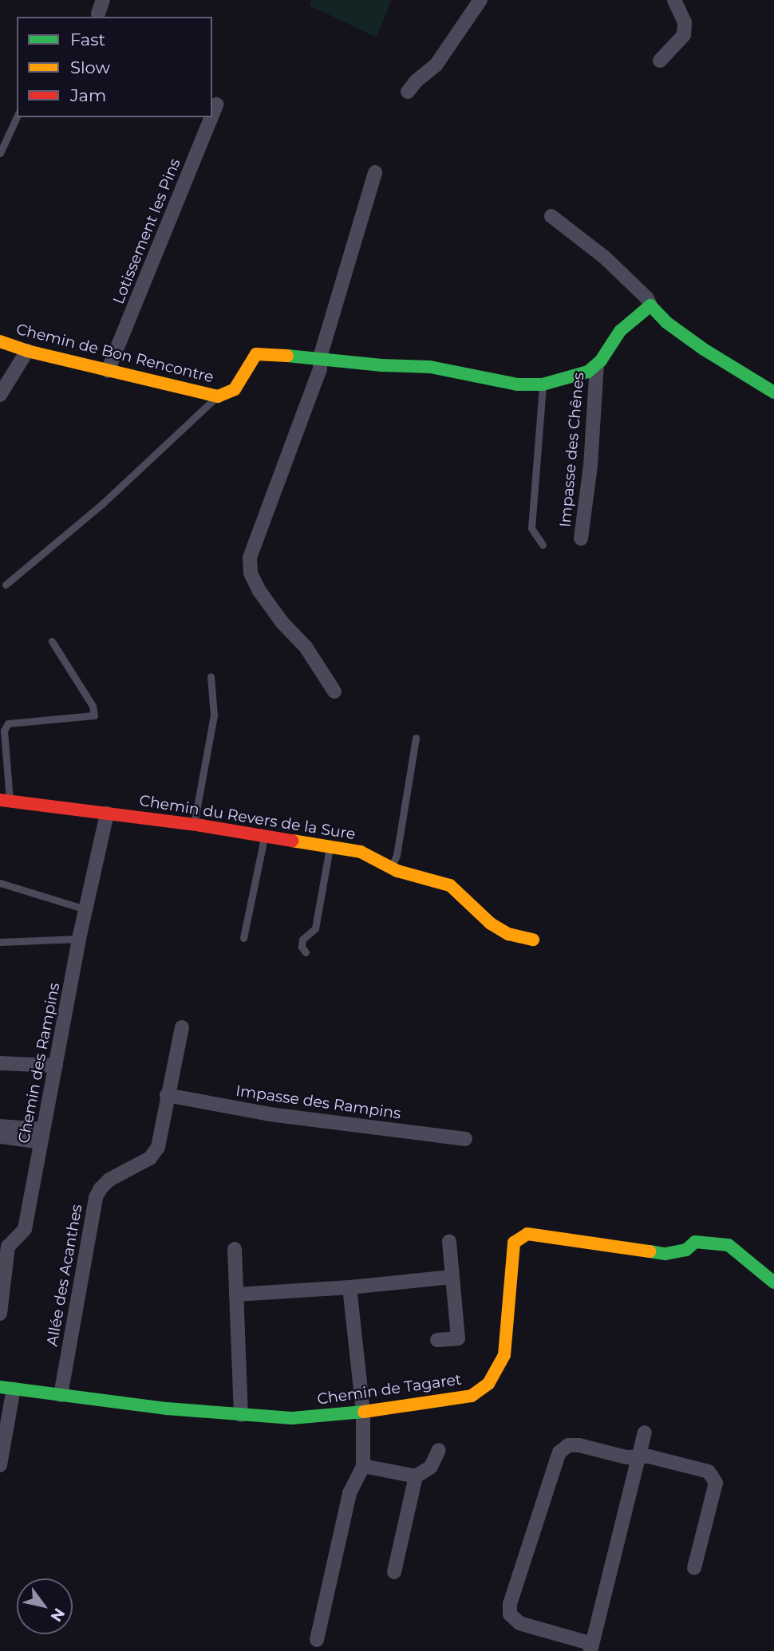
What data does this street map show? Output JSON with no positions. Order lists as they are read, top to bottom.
{
  "streets": {
    "street": [
      "Lotissement les Pins",
      "Chemin de Bon Rencontre",
      "Impasse des Chênes",
      "Chemin du Revers de la Sure",
      "Chemin des Rampins",
      "Impasse des Rampins",
      "Allée des Acanthes",
      "Chemin de Tagaret"
    ]
  },
  "crossings": [
    ["Lotissement les Pins", "Chemin de Bon Rencontre"],
    ["Chemin de Bon Rencontre", "Impasse des Chênes"],
    ["Chemin du Revers de la Sure", "Chemin des Rampins"],
    ["Impasse des Rampins", "Allée des Acanthes"],
    ["Allée des Acanthes", "Chemin de Tagaret"]
  ],
  "legend": ["Fast", "Slow", "Jam"],
  "north": "bottom right"
}
